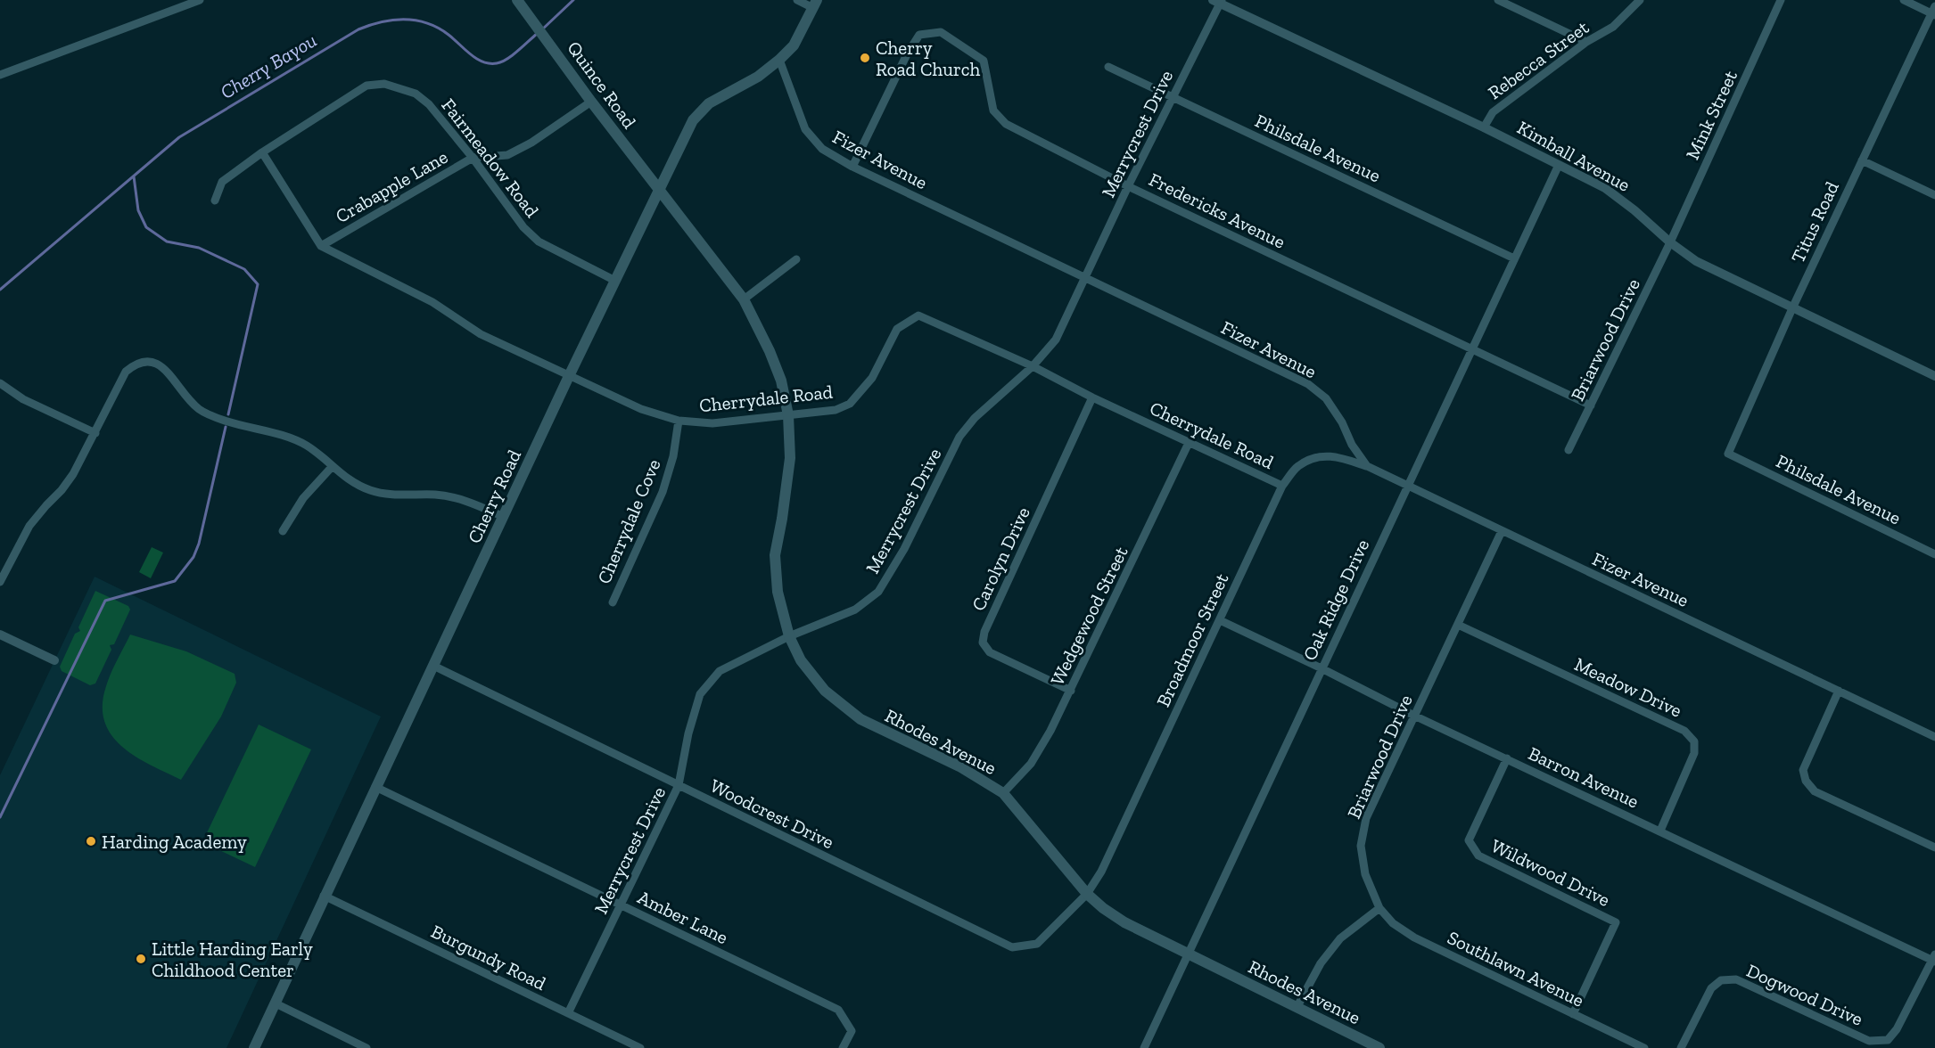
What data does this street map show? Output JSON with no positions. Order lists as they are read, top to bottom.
{
  "streets": {
    "main road": ["Quince Road", "Cherry Road", "Rhodes Avenue"],
    "street": [
      "Rebecca Street",
      "Mink Street",
      "Merrycrest Drive",
      "Philsdale Avenue",
      "Kimball Avenue",
      "Fairmeadow Road",
      "Fizer Avenue",
      "Crabapple Lane",
      "Fredericks Avenue",
      "Titus Road",
      "Briarwood Drive",
      "Cherrydale Road",
      "Cherrydale Cove",
      "Carolyn Drive",
      "Oak Ridge Drive",
      "Wedgewood Street",
      "Broadmoor Street",
      "Meadow Drive",
      "Barron Avenue",
      "Woodcrest Drive",
      "Wildwood Drive",
      "Amber Lane",
      "Burgundy Road",
      "Southlawn Avenue",
      "Dogwood Drive"
    ]
  },
  "crossings": [
    ["Rebecca Street", "Kimball Avenue"],
    ["Quince Road", "Crabapple Lane"],
    ["Quince Road", "Cherry Road"],
    ["Quince Road", "Rhodes Avenue"],
    ["Mink Street", "Kimball Avenue"],
    ["Mink Street", "Briarwood Drive"],
    ["Merrycrest Drive", "Philsdale Avenue"],
    ["Merrycrest Drive", "Kimball Avenue"],
    ["Merrycrest Drive", "Fizer Avenue"],
    ["Merrycrest Drive", "Fredericks Avenue"],
    ["Merrycrest Drive", "Cherrydale Road"],
    ["Merrycrest Drive", "Rhodes Avenue"],
    ["Merrycrest Drive", "Woodcrest Drive"],
    ["Merrycrest Drive", "Amber Lane"],
    ["Merrycrest Drive", "Burgundy Road"],
    ["Philsdale Avenue", "Titus Road"],
    ["Philsdale Avenue", "Oak Ridge Drive"],
    ["Kimball Avenue", "Titus Road"],
    ["Kimball Avenue", "Briarwood Drive"],
    ["Kimball Avenue", "Oak Ridge Drive"],
    ["Fairmeadow Road", "Crabapple Lane"],
    ["Fairmeadow Road", "Cherry Road"],
    ["Fizer Avenue", "Fredericks Avenue"],
    ["Fizer Avenue", "Briarwood Drive"],
    ["Fizer Avenue", "Cherry Road"],
    ["Fizer Avenue", "Oak Ridge Drive"],
    ["Fizer Avenue", "Broadmoor Street"],
    ["Crabapple Lane", "Cherrydale Road"],
    ["Fredericks Avenue", "Briarwood Drive"],
    ["Fredericks Avenue", "Oak Ridge Drive"],
    ["Briarwood Drive", "Meadow Drive"],
    ["Briarwood Drive", "Barron Avenue"],
    ["Briarwood Drive", "Southlawn Avenue"],
    ["Cherrydale Road", "Cherry Road"],
    ["Cherrydale Road", "Cherrydale Cove"],
    ["Cherrydale Road", "Carolyn Drive"],
    ["Cherrydale Road", "Wedgewood Street"],
    ["Cherrydale Road", "Broadmoor Street"],
    ["Cherrydale Road", "Rhodes Avenue"],
    ["Cherry Road", "Rhodes Avenue"],
    ["Cherry Road", "Woodcrest Drive"],
    ["Cherry Road", "Amber Lane"],
    ["Cherry Road", "Burgundy Road"],
    ["Carolyn Drive", "Wedgewood Street"],
    ["Oak Ridge Drive", "Rhodes Avenue"],
    ["Oak Ridge Drive", "Barron Avenue"],
    ["Wedgewood Street", "Rhodes Avenue"],
    ["Broadmoor Street", "Rhodes Avenue"],
    ["Broadmoor Street", "Barron Avenue"],
    ["Broadmoor Street", "Woodcrest Drive"],
    ["Meadow Drive", "Barron Avenue"],
    ["Rhodes Avenue", "Woodcrest Drive"],
    ["Barron Avenue", "Wildwood Drive"],
    ["Barron Avenue", "Dogwood Drive"],
    ["Wildwood Drive", "Southlawn Avenue"]
  ],
  "water": ["Cherry Bayou"],
  "places": ["Cherry Road Church", "Harding Academy", "Little Harding Early Childhood Center"]
}
